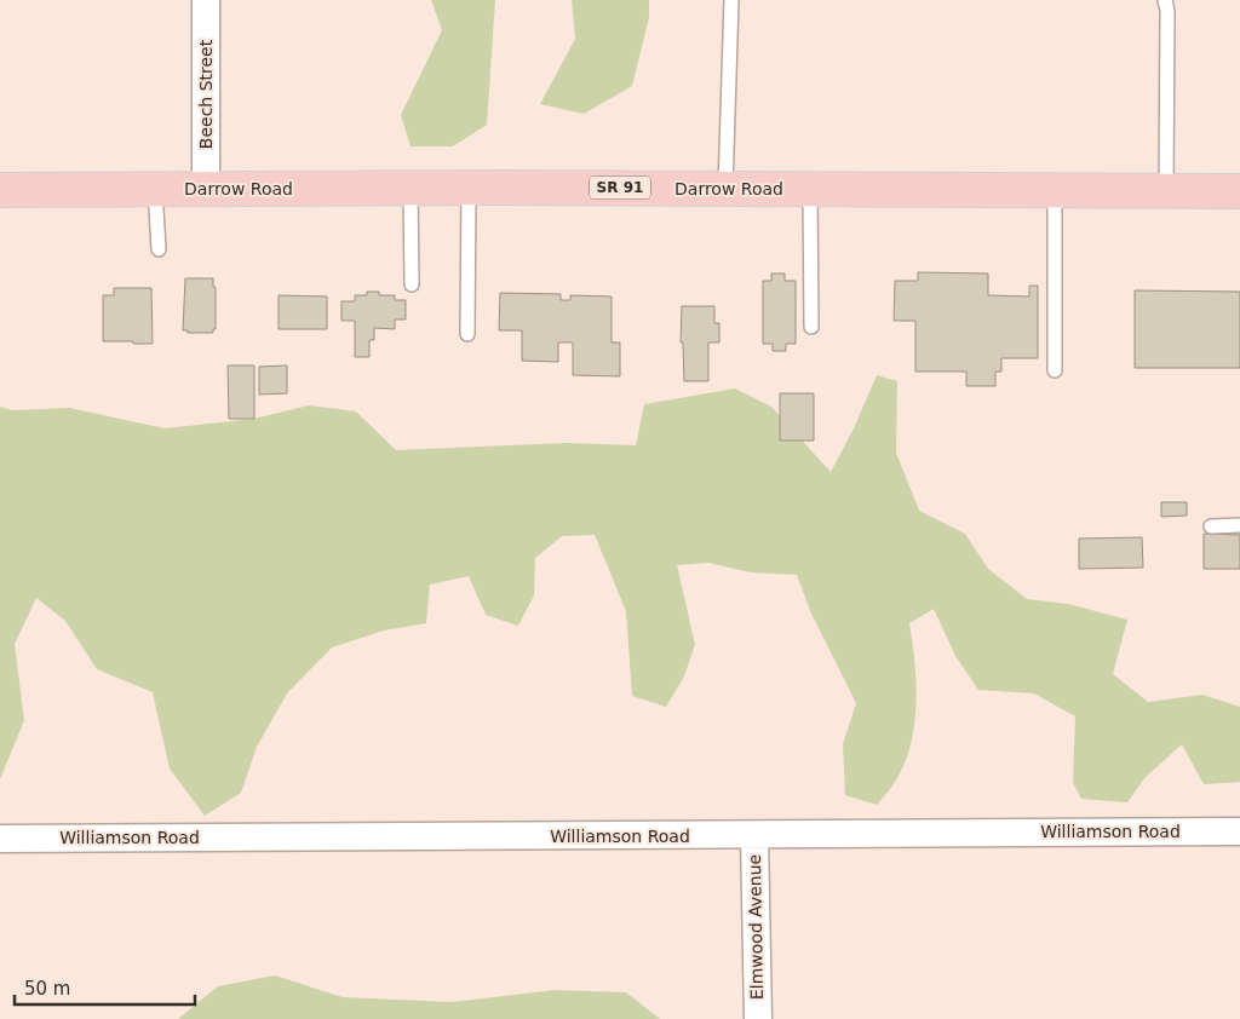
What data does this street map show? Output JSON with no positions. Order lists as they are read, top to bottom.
{
  "streets": {
    "main road": ["SR 91", "Darrow Road"],
    "street": ["Beech Street", "Williamson Road", "Elmwood Avenue"]
  },
  "crossings": [
    ["Beech Street", "Darrow Road"],
    ["Williamson Road", "Elmwood Avenue"]
  ],
  "scale_bar": "50 m"
}
